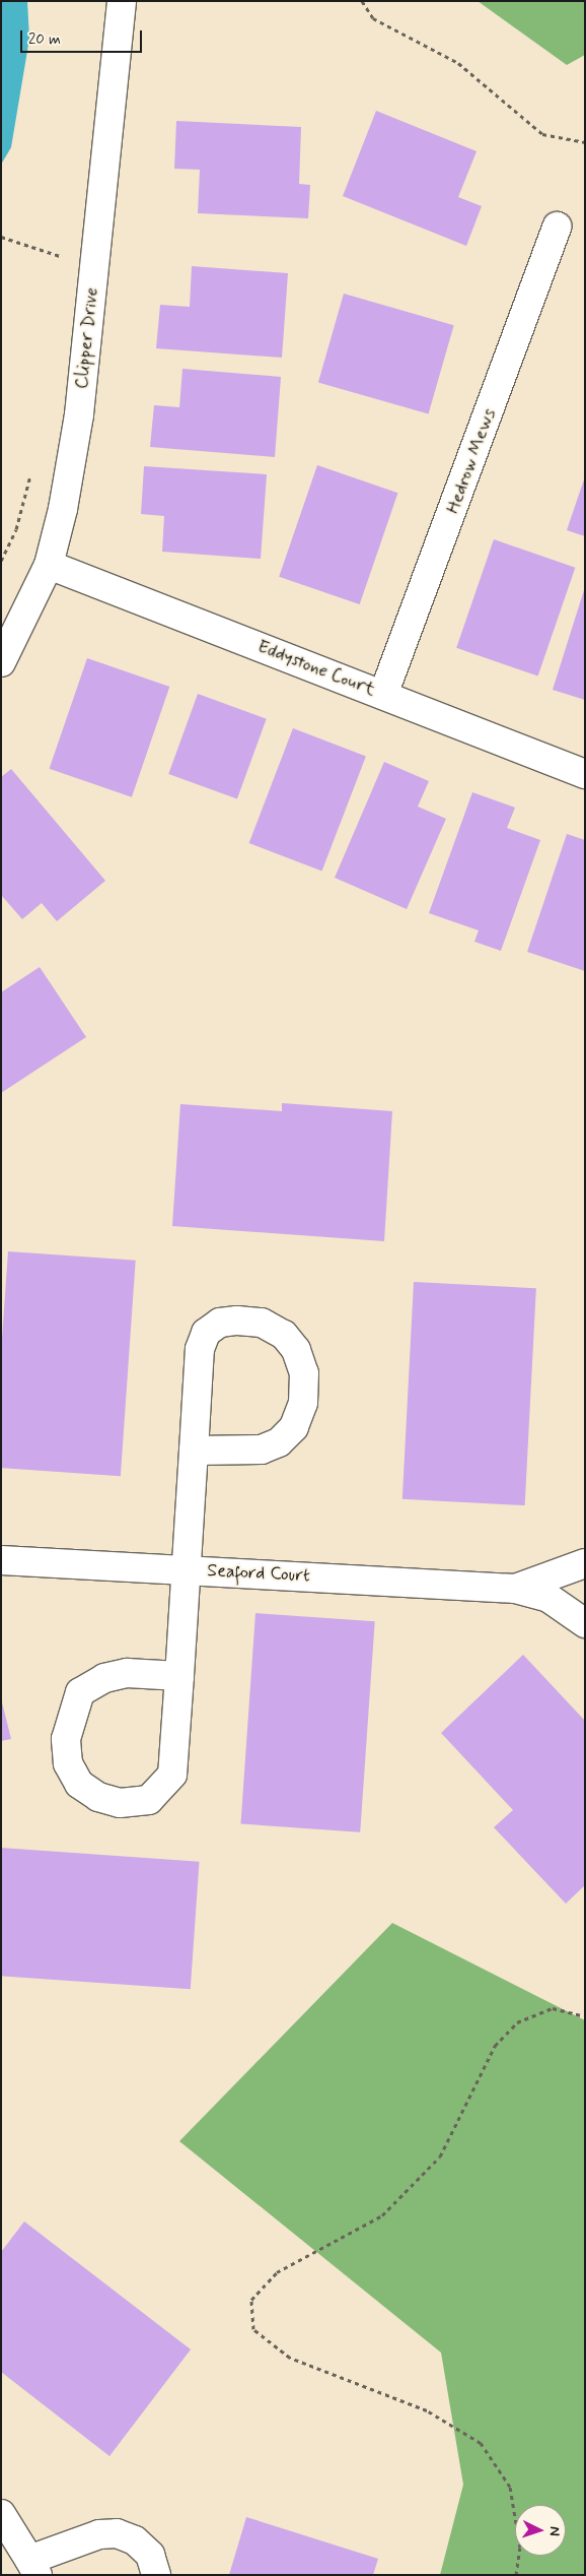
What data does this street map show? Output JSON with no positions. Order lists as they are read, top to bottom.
{
  "streets": {
    "street": [
      "Clipper Drive",
      "Hedrow Mews",
      "Eddystone Court",
      "Seaford Court"
    ]
  },
  "crossings": [
    ["Clipper Drive", "Eddystone Court"],
    ["Hedrow Mews", "Eddystone Court"]
  ],
  "scale_bar": "20 m",
  "north": "right"
}
